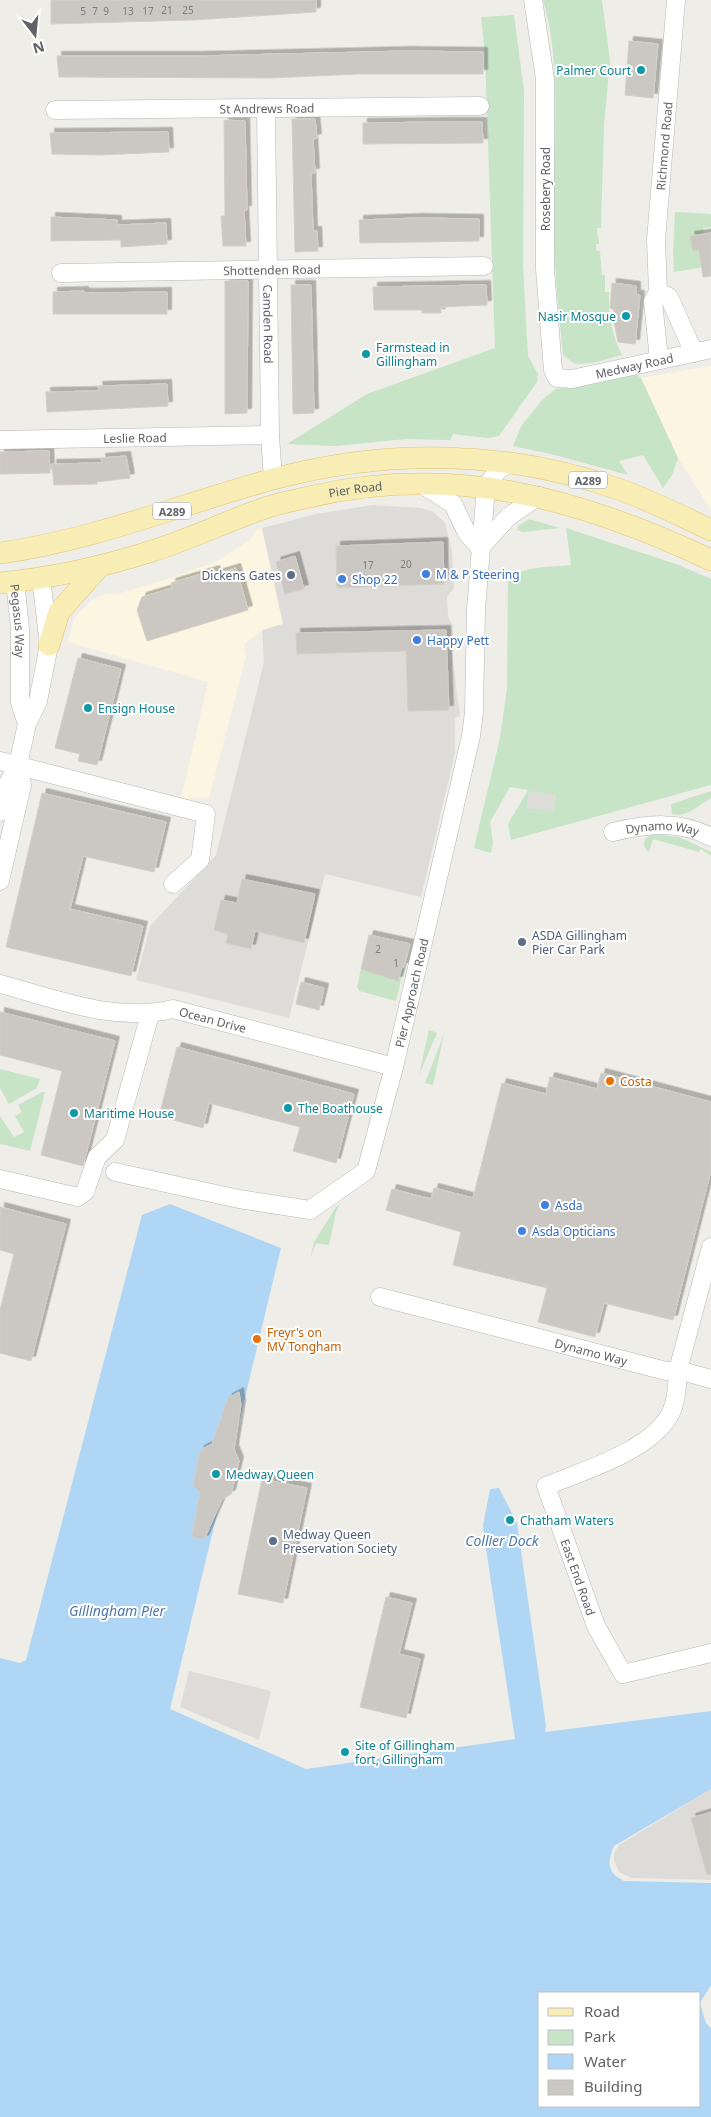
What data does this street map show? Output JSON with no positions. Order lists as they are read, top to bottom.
{
  "streets": {
    "main road": ["A289", "Pier Road", "Pegasus Way"],
    "street": [
      "St Andrews Road",
      "Richmond Road",
      "Rosebery Road",
      "Shottenden Road",
      "Camden Road",
      "Medway Road",
      "Leslie Road",
      "Dynamo Way",
      "Pier Approach Road",
      "Ocean Drive",
      "East End Road"
    ]
  },
  "crossings": [
    ["St Andrews Road", "Camden Road"],
    ["Richmond Road", "Medway Road"],
    ["Rosebery Road", "Medway Road"],
    ["Shottenden Road", "Camden Road"],
    ["Camden Road", "Leslie Road"],
    ["Camden Road", "Pier Road"],
    ["Pier Road", "Pegasus Way"],
    ["Pier Road", "Pier Approach Road"],
    ["Dynamo Way", "East End Road"],
    ["Pier Approach Road", "Ocean Drive"]
  ],
  "water": ["Collier Dock", "Gillingham Pier"],
  "places": [
    "Palmer Court",
    "Nasir Mosque",
    "Farmstead in Gillingham",
    "M & P Steering",
    "Dickens Gates",
    "Shop 22",
    "Happy Pett",
    "Ensign House",
    "ASDA Gillingham Pier Car Park",
    "Costa",
    "The Boathouse",
    "Maritime House",
    "Asda",
    "Asda Opticians",
    "Freyr's on MV Tongham",
    "Medway Queen",
    "Chatham Waters",
    "Medway Queen Preservation Society",
    "Site of Gillingham fort, Gillingham"
  ],
  "house_numbers": [
    "21",
    "25",
    "5",
    "7",
    "9",
    "13",
    "17",
    "20",
    "17",
    "2",
    "1"
  ],
  "legend": [
    "Road",
    "Park",
    "Water",
    "Building"
  ],
  "north": "bottom"
}
